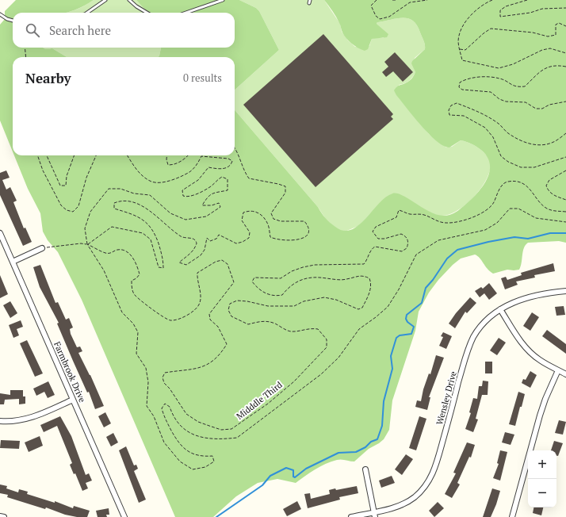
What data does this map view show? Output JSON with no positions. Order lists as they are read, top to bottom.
{
  "streets": {
    "street": ["Farmbrook Drive", "Wensley Drive"],
    "path": ["Midddle Third"]
  },
  "page": {
    "search": "Search here",
    "heading": ["Nearby", "0 results"],
    "map_buttons": ["+", "−"]
  }
}
